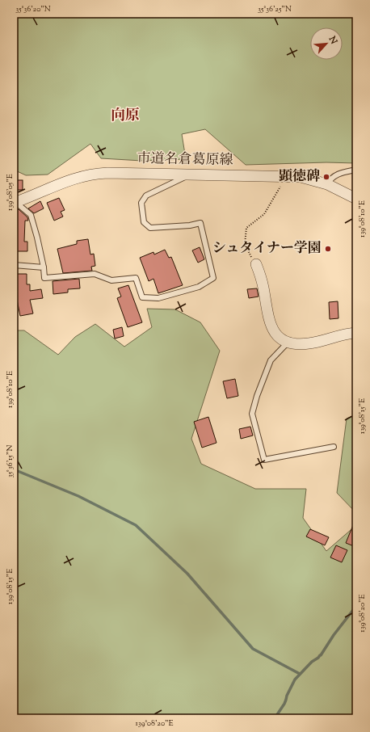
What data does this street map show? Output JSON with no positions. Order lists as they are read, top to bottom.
{
  "streets": {
    "street": ["市道名倉葛原線"]
  },
  "districts": ["向原"],
  "places": ["顕徳碑", "シュタイナー学園"],
  "north": "top right",
  "coordinates": [
    "35°36'20\"N",
    "35°36'25\"N",
    "139°08'05\"E",
    "139°08'10\"E",
    "139°08'15\"E",
    "35°36'15\"N",
    "139°08'20\"E"
  ]
}
